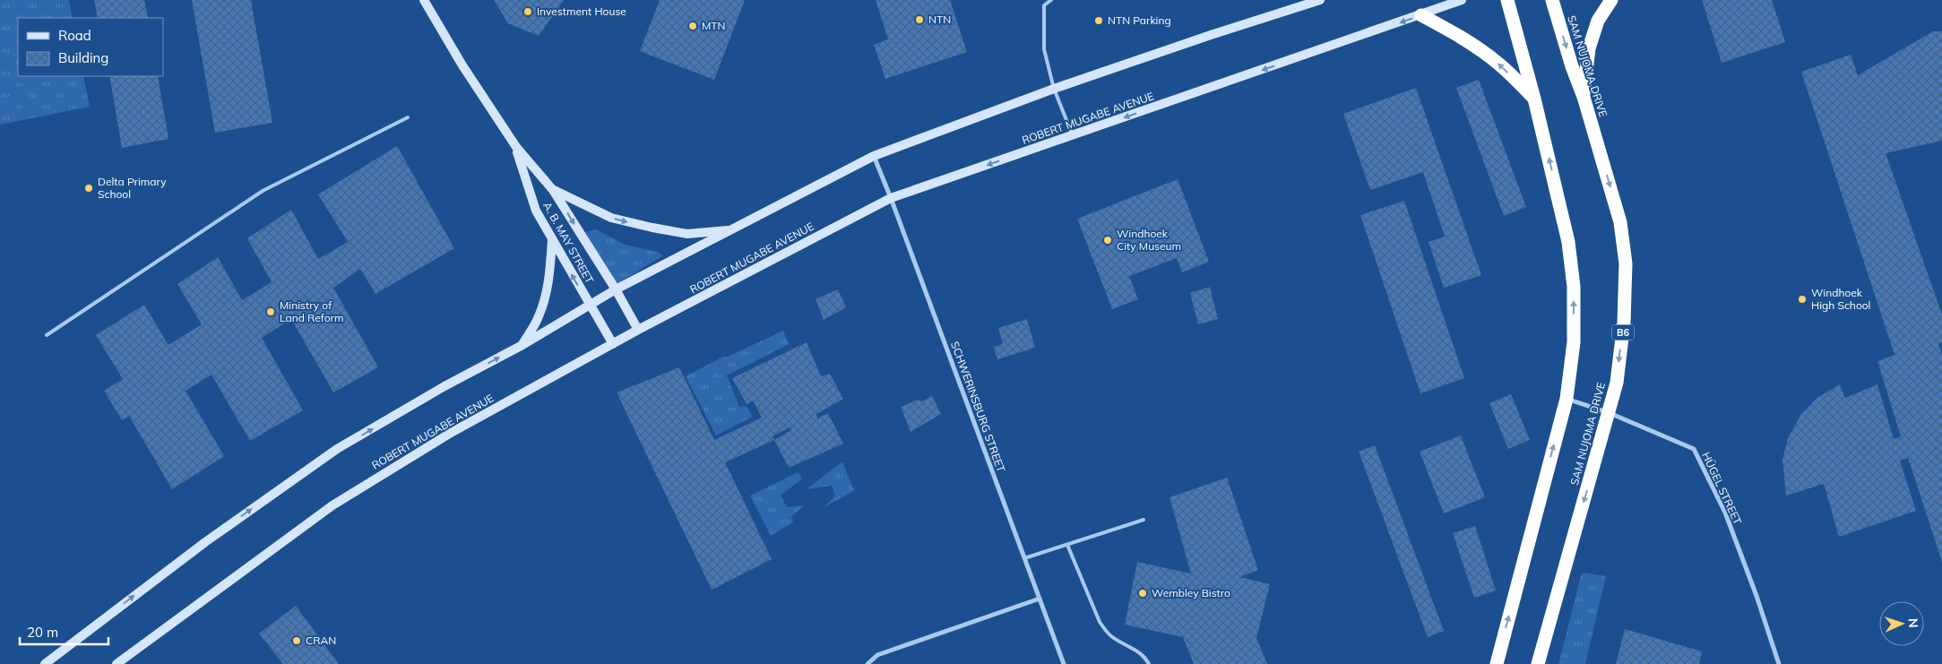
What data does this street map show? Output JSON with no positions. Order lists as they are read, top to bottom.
{
  "streets": {
    "highway": ["SAM NUJOMA DRIVE", "B6"],
    "main road": ["ROBERT MUGABE AVENUE", "A. B. MAY STREET"],
    "street": ["SCHWERINSBURG STREET", "HÜGEL STREET"]
  },
  "crossings": [
    ["SAM NUJOMA DRIVE", "HÜGEL STREET"],
    ["ROBERT MUGABE AVENUE", "A. B. MAY STREET"],
    ["ROBERT MUGABE AVENUE", "SCHWERINSBURG STREET"]
  ],
  "places": [
    "Investment House",
    "NTN",
    "NTN Parking",
    "MTN",
    "Delta Primary School",
    "Windhoek City Museum",
    "Windhoek High School",
    "Ministry of Land Reform",
    "Wembley Bistro",
    "CRAN"
  ],
  "legend": ["Road", "Building"],
  "scale_bar": "20 m",
  "north": "right"
}
